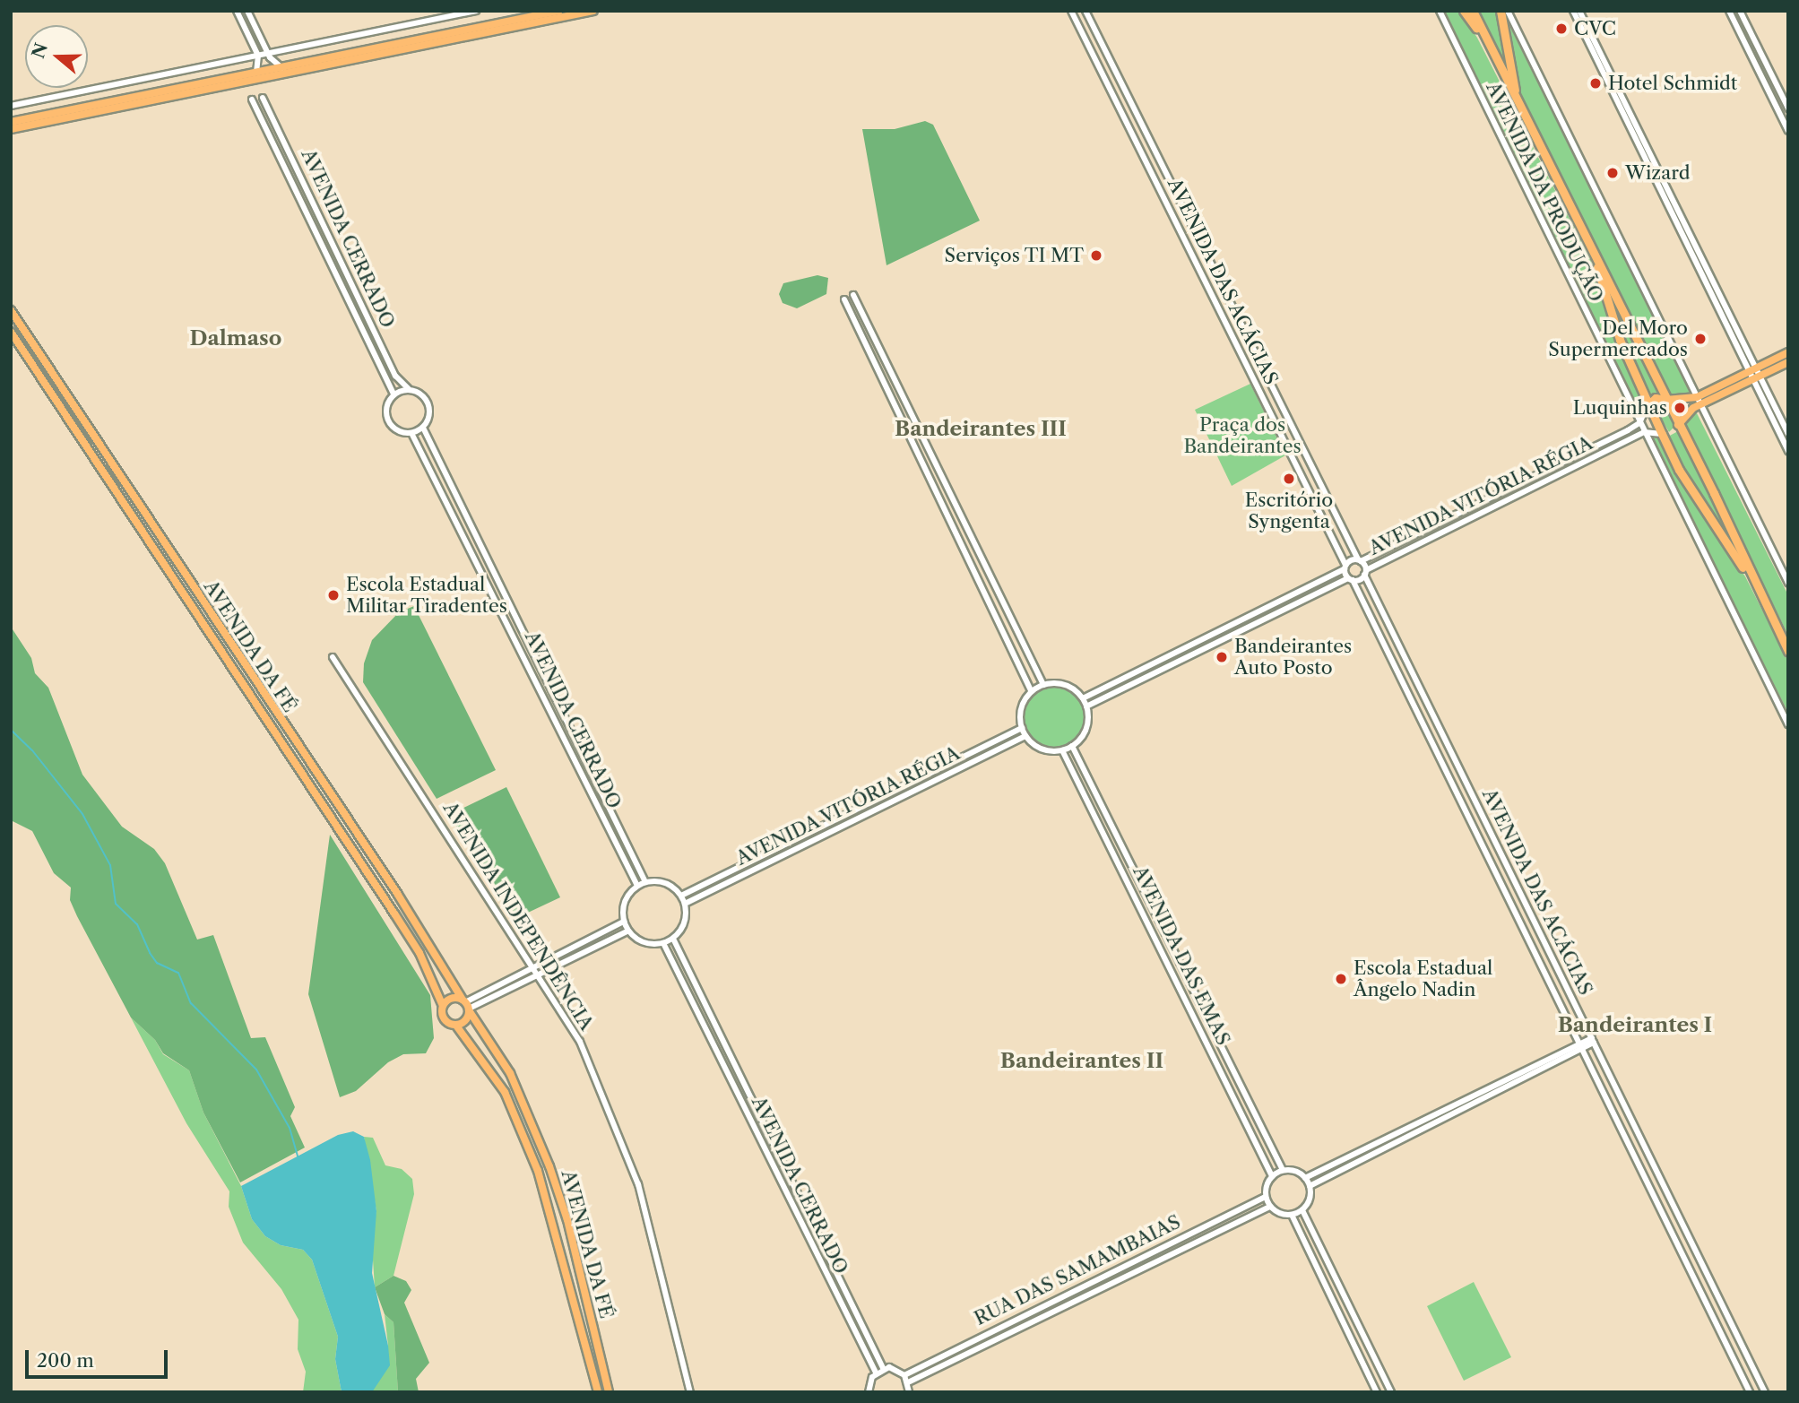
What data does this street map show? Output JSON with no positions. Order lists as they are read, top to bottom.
{
  "streets": {
    "main road": ["AVENIDA DA FÉ"],
    "street": [
      "AVENIDA DA PRODUÇÃO",
      "AVENIDA CERRADO",
      "AVENIDA DAS ACÁCIAS",
      "AVENIDA VITÓRIA RÉGIA",
      "AVENIDA INDEPENDÊNCIA",
      "AVENIDA DAS EMAS",
      "RUA DAS SAMAMBAIAS"
    ]
  },
  "crossings": [
    ["AVENIDA DA PRODUÇÃO", "AVENIDA VITÓRIA RÉGIA"],
    ["AVENIDA CERRADO", "AVENIDA VITÓRIA RÉGIA"],
    ["AVENIDA DAS ACÁCIAS", "AVENIDA VITÓRIA RÉGIA"],
    ["AVENIDA VITÓRIA RÉGIA", "AVENIDA DAS EMAS"],
    ["AVENIDA DAS EMAS", "RUA DAS SAMAMBAIAS"]
  ],
  "districts": [
    "Dalmaso",
    "Bandeirantes III",
    "Bandeirantes I",
    "Bandeirantes II"
  ],
  "parks": ["Praça dos Bandeirantes"],
  "places": [
    "CVC",
    "Hotel Schmidt",
    "Wizard",
    "Serviços TI MT",
    "Del Moro Supermercados",
    "Luquinhas",
    "Escritório Syngenta",
    "Escola Estadual Militar Tiradentes",
    "Bandeirantes Auto Posto",
    "Escola Estadual Ângelo Nadin"
  ],
  "scale_bar": "200 m",
  "north": "left"
}
